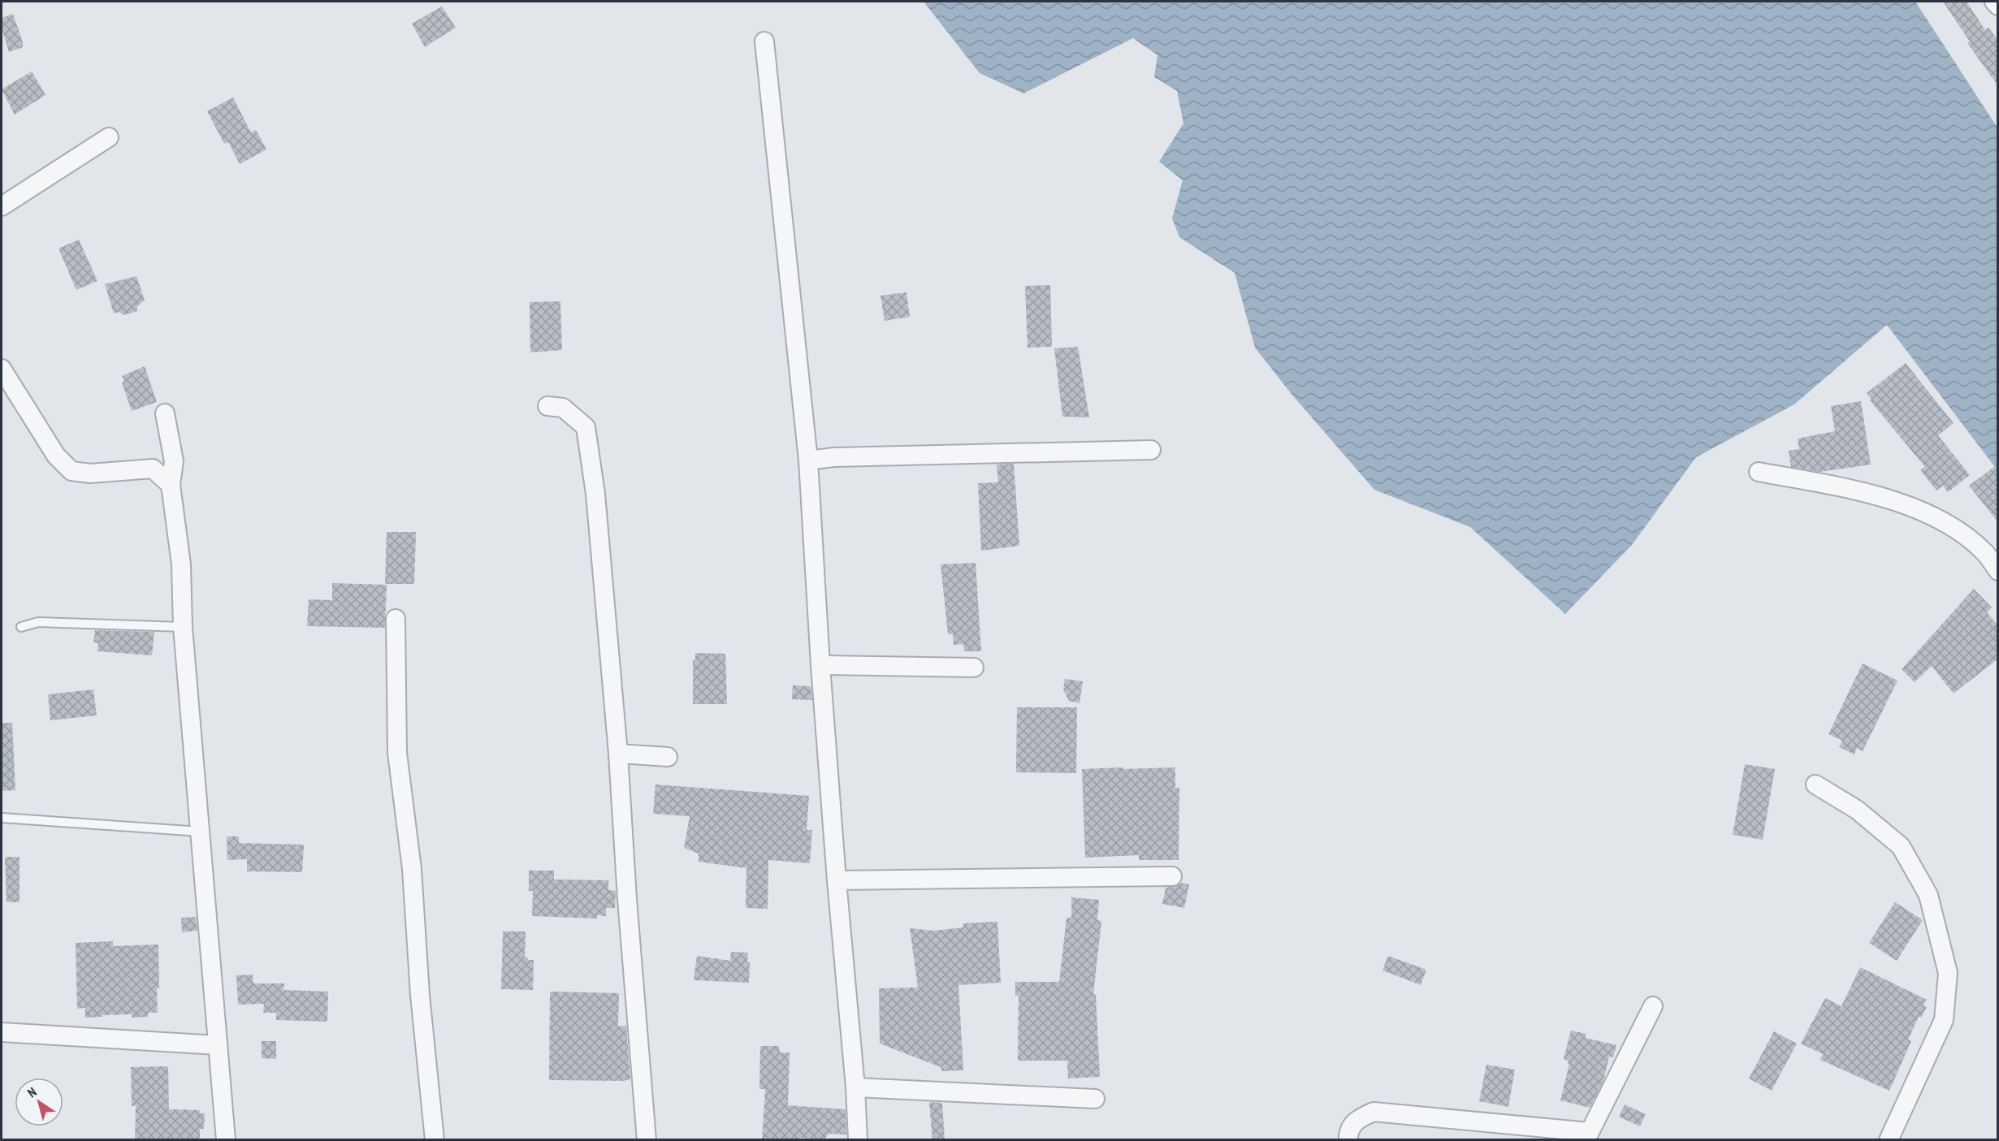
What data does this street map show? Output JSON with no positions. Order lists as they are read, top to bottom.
{
  "north": "top left"
}
